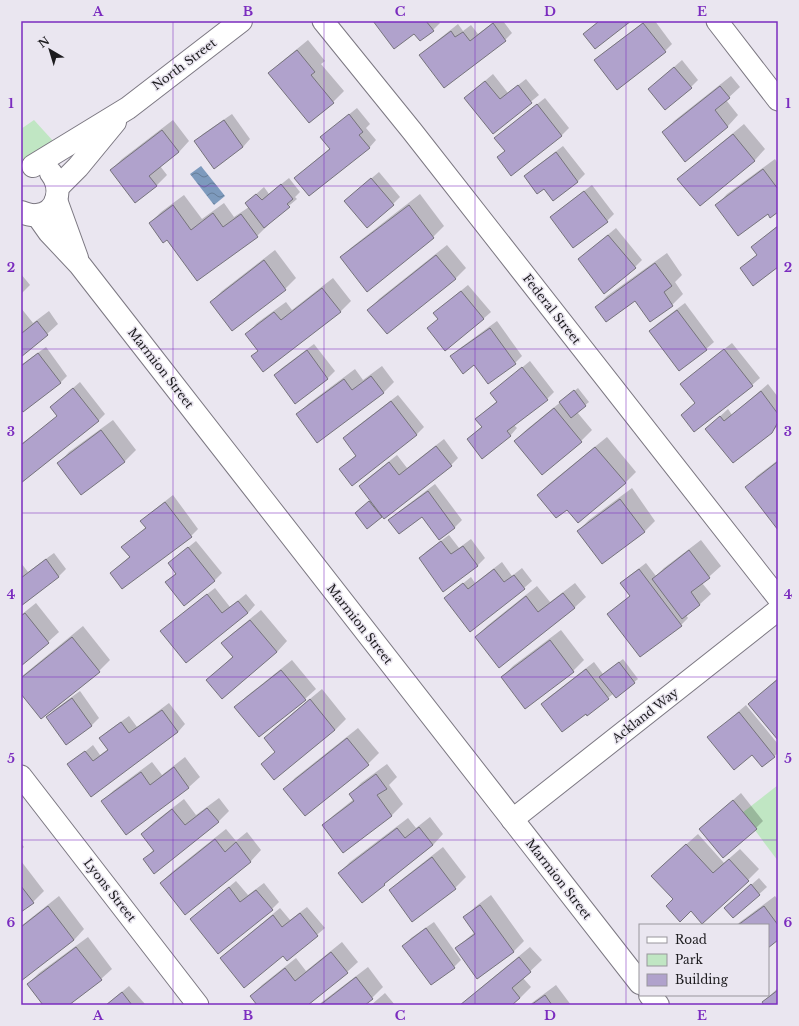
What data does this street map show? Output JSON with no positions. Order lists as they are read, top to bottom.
{
  "streets": {
    "street": [
      "North Street",
      "Federal Street",
      "Marmion Street",
      "Ackland Way",
      "Lyons Street"
    ]
  },
  "crossings": [
    ["North Street", "Marmion Street"],
    ["Marmion Street", "Ackland Way"]
  ],
  "legend": ["Road", "Park", "Building"],
  "north": "top left",
  "grid": {
    "columns": [
      "A",
      "B",
      "C",
      "D",
      "E"
    ],
    "rows": [
      "1",
      "2",
      "3",
      "4",
      "5",
      "6"
    ]
  }
}
